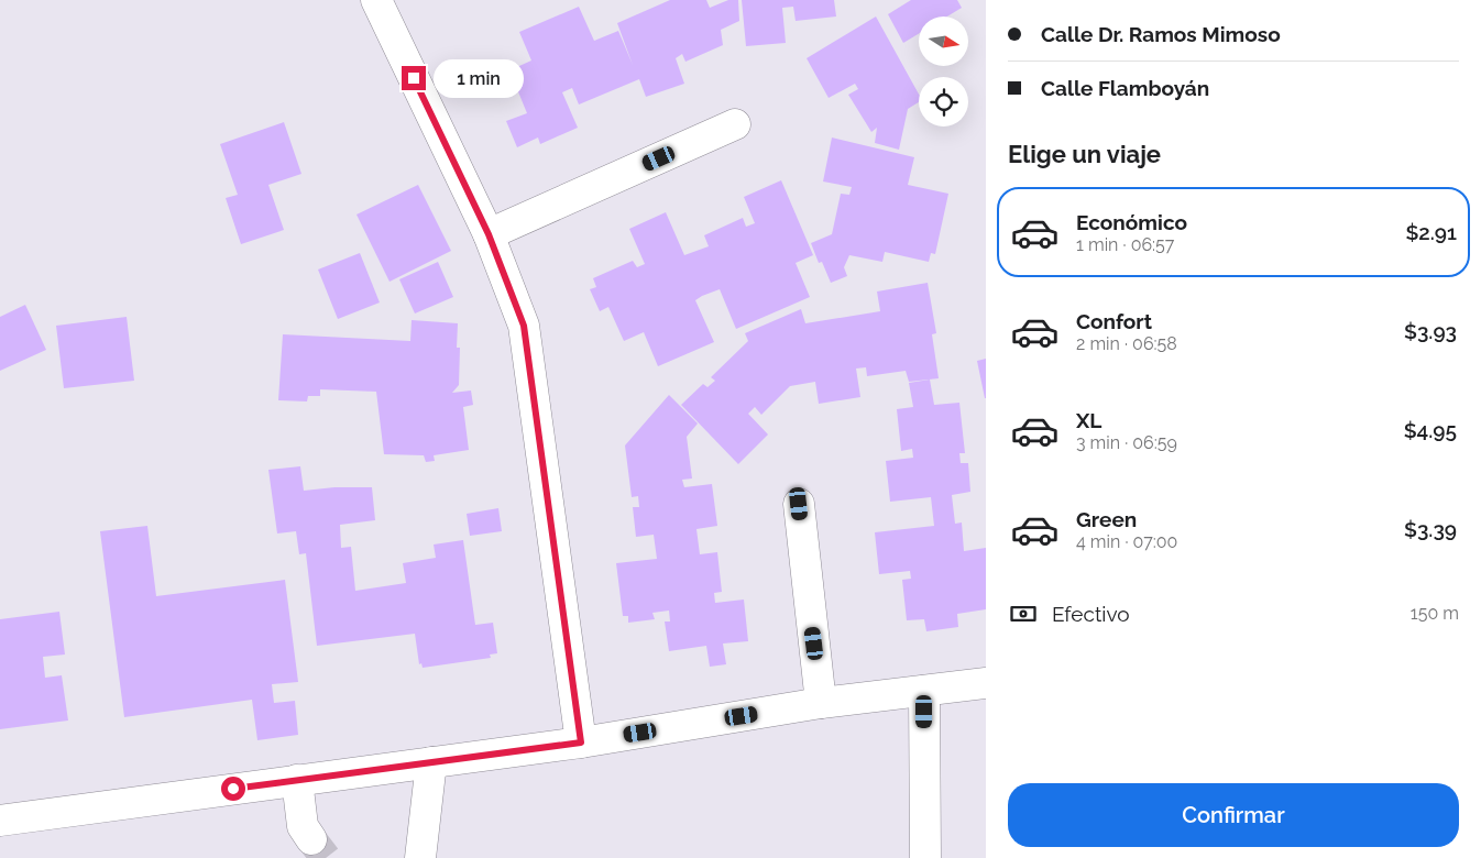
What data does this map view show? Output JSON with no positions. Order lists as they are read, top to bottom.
{
  "north": "right",
  "page": {
    "banner": ["Calle Dr. Ramos Mimoso", "Calle Flamboyán"],
    "bubble": "1 min",
    "heading": "Elige un viaje",
    "list": [
      {
        "name": "Económico",
        "note": "1 min · 06:57",
        "value": "$2.91"
      },
      {
        "name": "Confort",
        "note": "2 min · 06:58",
        "value": "$3.93"
      },
      {
        "name": "XL",
        "note": "3 min · 06:59",
        "value": "$4.95"
      },
      {
        "name": "Green",
        "note": "4 min · 07:00",
        "value": "$3.39"
      }
    ],
    "pay": ["Efectivo", "150 m"],
    "buttons": "Confirmar"
  }
}
